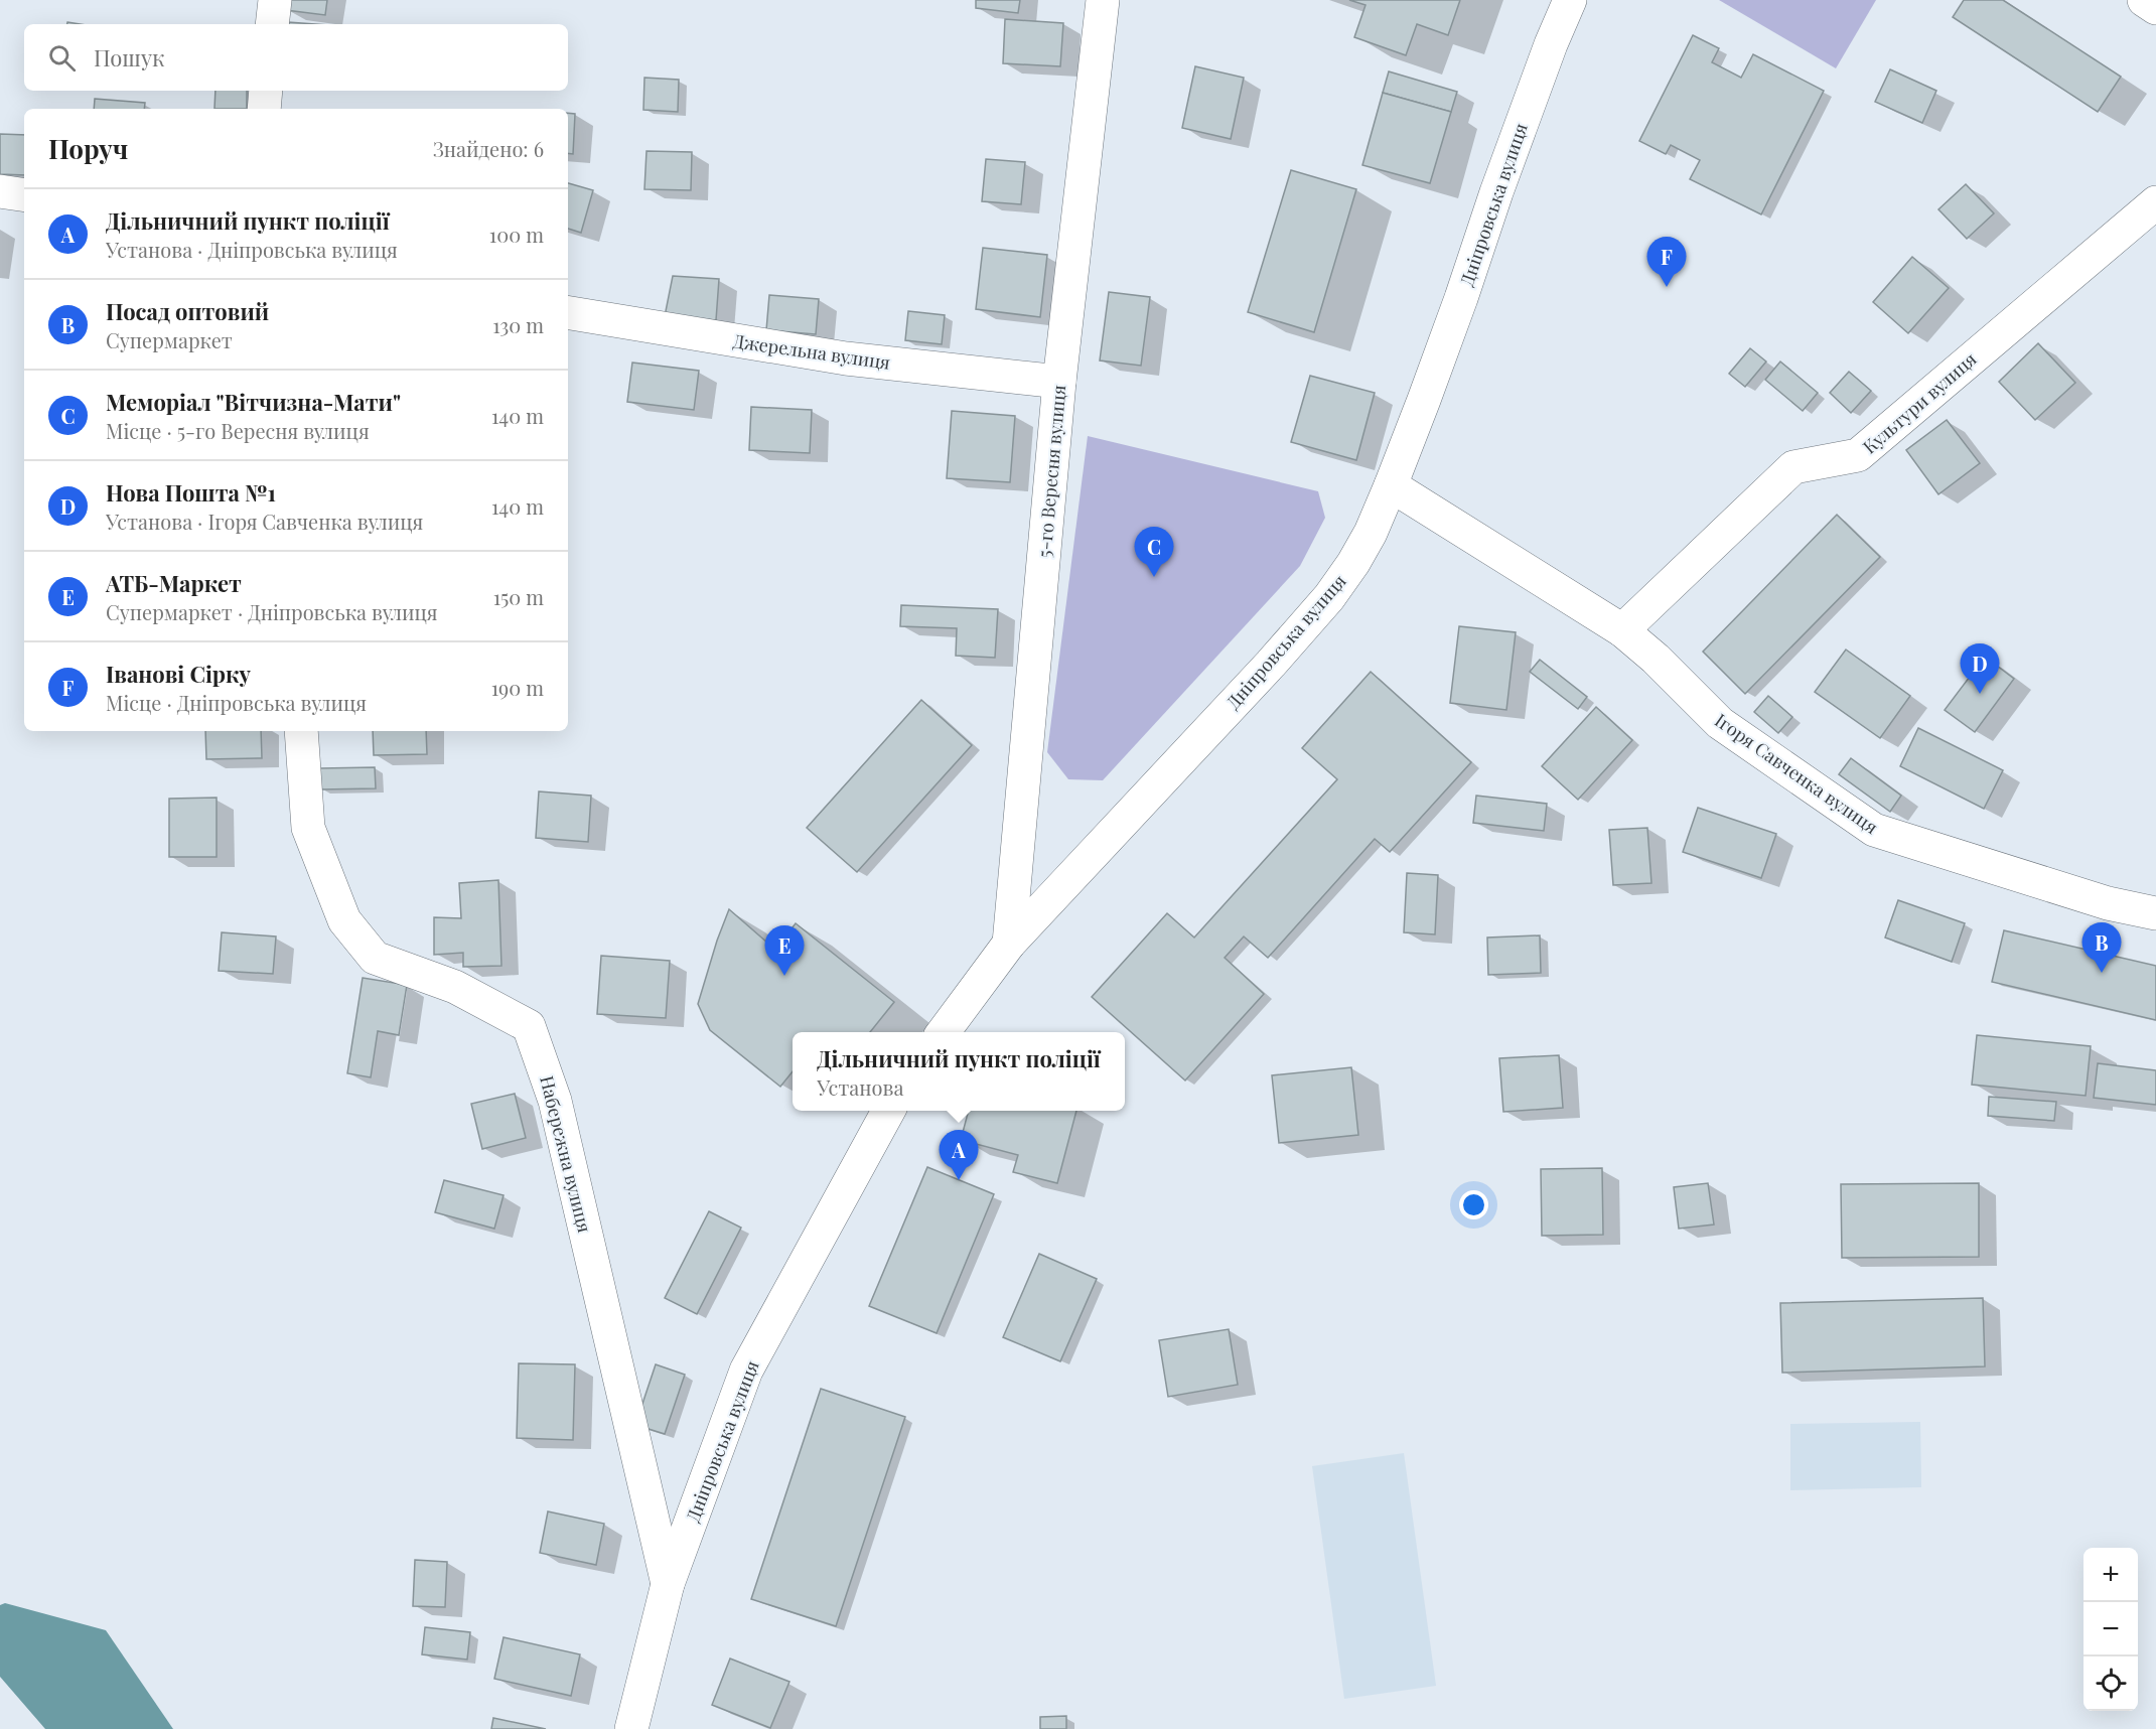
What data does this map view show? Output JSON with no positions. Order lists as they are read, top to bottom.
{
  "streets": {
    "main road": [
      "Дніпровська вулиця",
      "Джерельна вулиця",
      "Культури вулиця",
      "5-го Вересня вулиця",
      "Ігоря Савченка вулиця",
      "Набережна вулиця"
    ]
  },
  "crossings": [
    ["Дніпровська вулиця", "5-го Вересня вулиця"],
    ["Дніпровська вулиця", "Ігоря Савченка вулиця"],
    ["Дніпровська вулиця", "Набережна вулиця"],
    ["Джерельна вулиця", "5-го Вересня вулиця"],
    ["Культури вулиця", "Ігоря Савченка вулиця"]
  ],
  "page": {
    "search": "Пошук",
    "heading": ["Поруч", "Знайдено: 6"],
    "list": [
      {
        "mark": "A",
        "name": "Дільничний пункт поліції",
        "note": "Установа · Дніпровська вулиця",
        "value": "100 m"
      },
      {
        "mark": "B",
        "name": "Посад оптовий",
        "note": "Супермаркет",
        "value": "130 m"
      },
      {
        "mark": "C",
        "name": "Меморіал \"Вітчизна-Мати\"",
        "note": "Місце · 5-го Вересня вулиця",
        "value": "140 m"
      },
      {
        "mark": "D",
        "name": "Нова Пошта №1",
        "note": "Установа · Ігоря Савченка вулиця",
        "value": "140 m"
      },
      {
        "mark": "E",
        "name": "АТБ-Маркет",
        "note": "Супермаркет · Дніпровська вулиця",
        "value": "150 m"
      },
      {
        "mark": "F",
        "name": "Іванові Сірку",
        "note": "Місце · Дніпровська вулиця",
        "value": "190 m"
      }
    ],
    "pins": [
      "F",
      "C",
      "D",
      "B",
      "E",
      "A"
    ],
    "popup": ["Дільничний пункт поліції", "Установа"],
    "map_buttons": ["+", "−"]
  }
}
